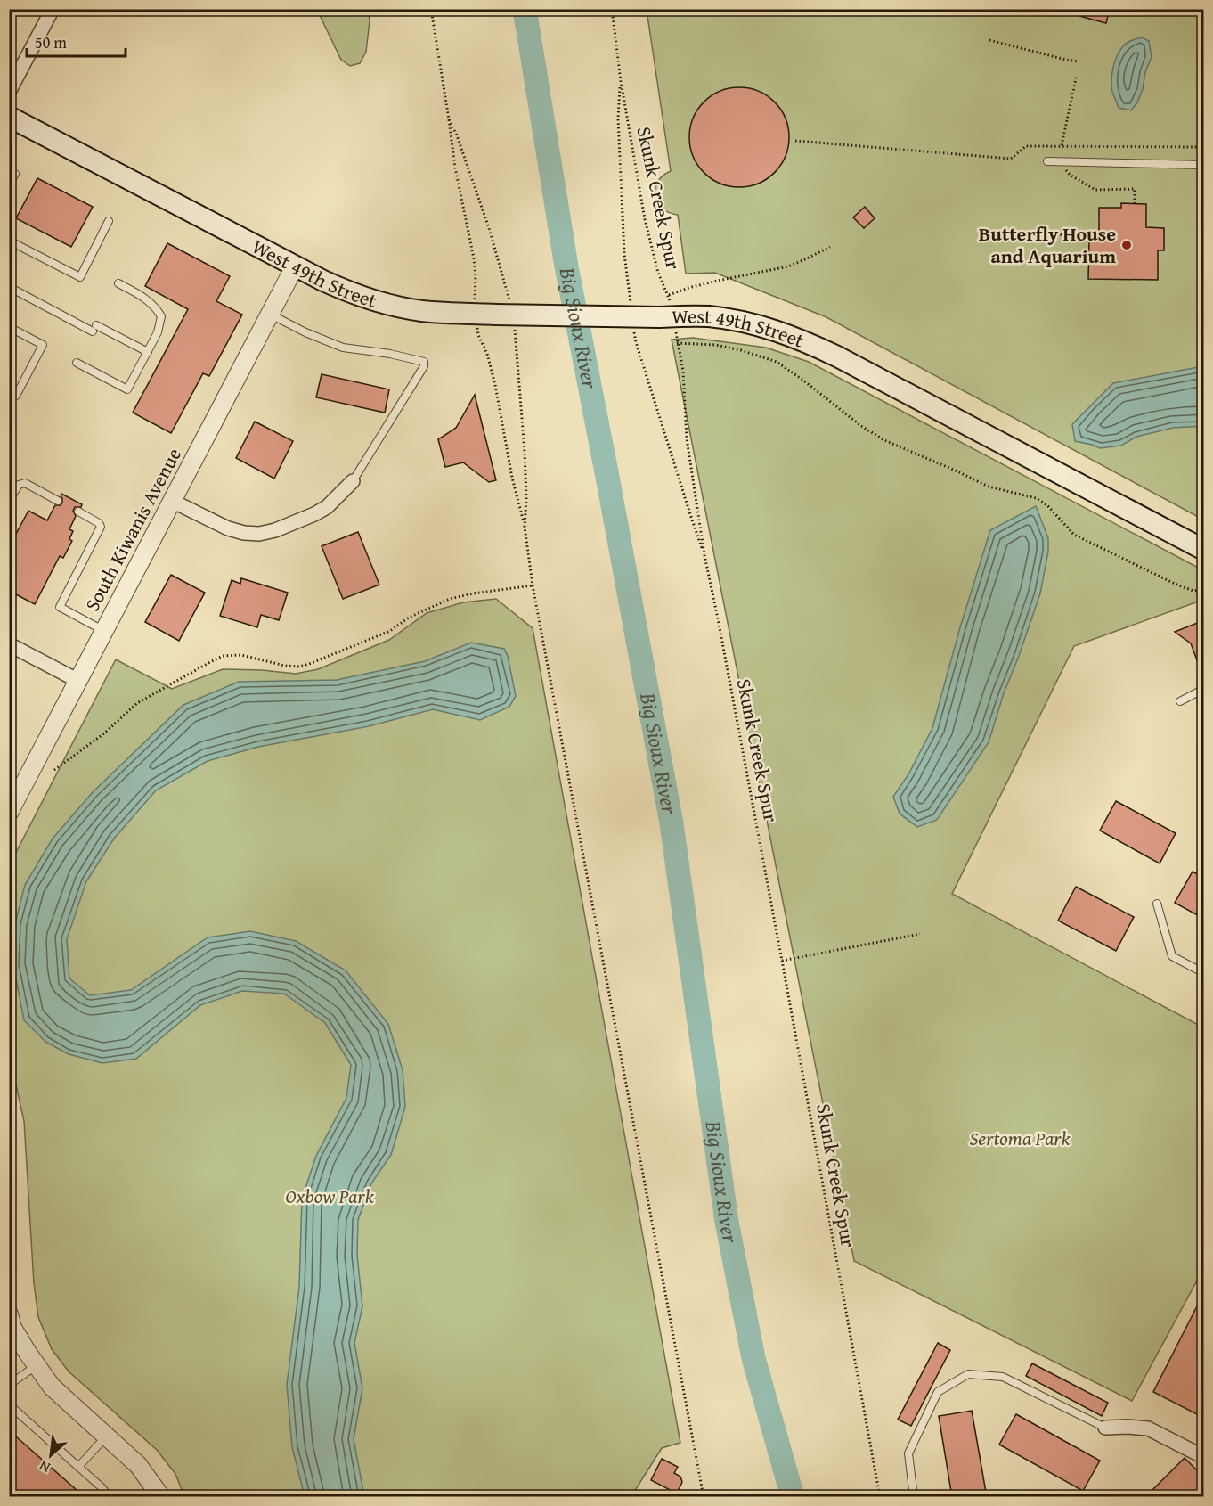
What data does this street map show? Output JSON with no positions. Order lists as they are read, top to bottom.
{
  "streets": {
    "main road": ["West 49th Street"],
    "street": ["South Kiwanis Avenue"],
    "path": ["Skunk Creek Spur"]
  },
  "crossings": [
    ["Skunk Creek Spur", "West 49th Street"],
    ["West 49th Street", "South Kiwanis Avenue"]
  ],
  "water": ["Big Sioux River"],
  "parks": ["Sertoma Park", "Oxbow Park"],
  "places": ["Butterfly House and Aquarium"],
  "scale_bar": "50 m",
  "north": "bottom left"
}
